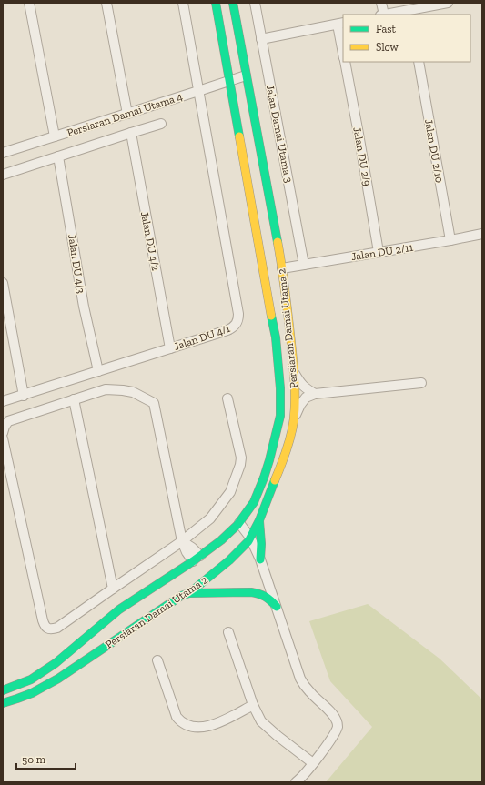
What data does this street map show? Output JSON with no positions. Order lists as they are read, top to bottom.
{
  "streets": {
    "street": [
      "Persiaran Damai Utama 4",
      "Jalan Damai Utama 3",
      "Jalan DU 2/10",
      "Jalan DU 2/9",
      "Jalan DU 4/2",
      "Jalan DU 2/11",
      "Jalan DU 4/3",
      "Persiaran Damai Utama 2",
      "Jalan DU 4/1"
    ]
  },
  "crossings": [
    ["Persiaran Damai Utama 4", "Persiaran Damai Utama 2"],
    ["Persiaran Damai Utama 4", "Jalan DU 4/1"],
    ["Jalan Damai Utama 3", "Jalan DU 2/11"],
    ["Jalan DU 2/10", "Jalan DU 2/11"],
    ["Jalan DU 2/9", "Jalan DU 2/11"],
    ["Jalan DU 4/2", "Jalan DU 4/1"],
    ["Jalan DU 2/11", "Persiaran Damai Utama 2"],
    ["Jalan DU 4/3", "Jalan DU 4/1"]
  ],
  "legend": ["Fast", "Slow"],
  "scale_bar": "50 m"
}
